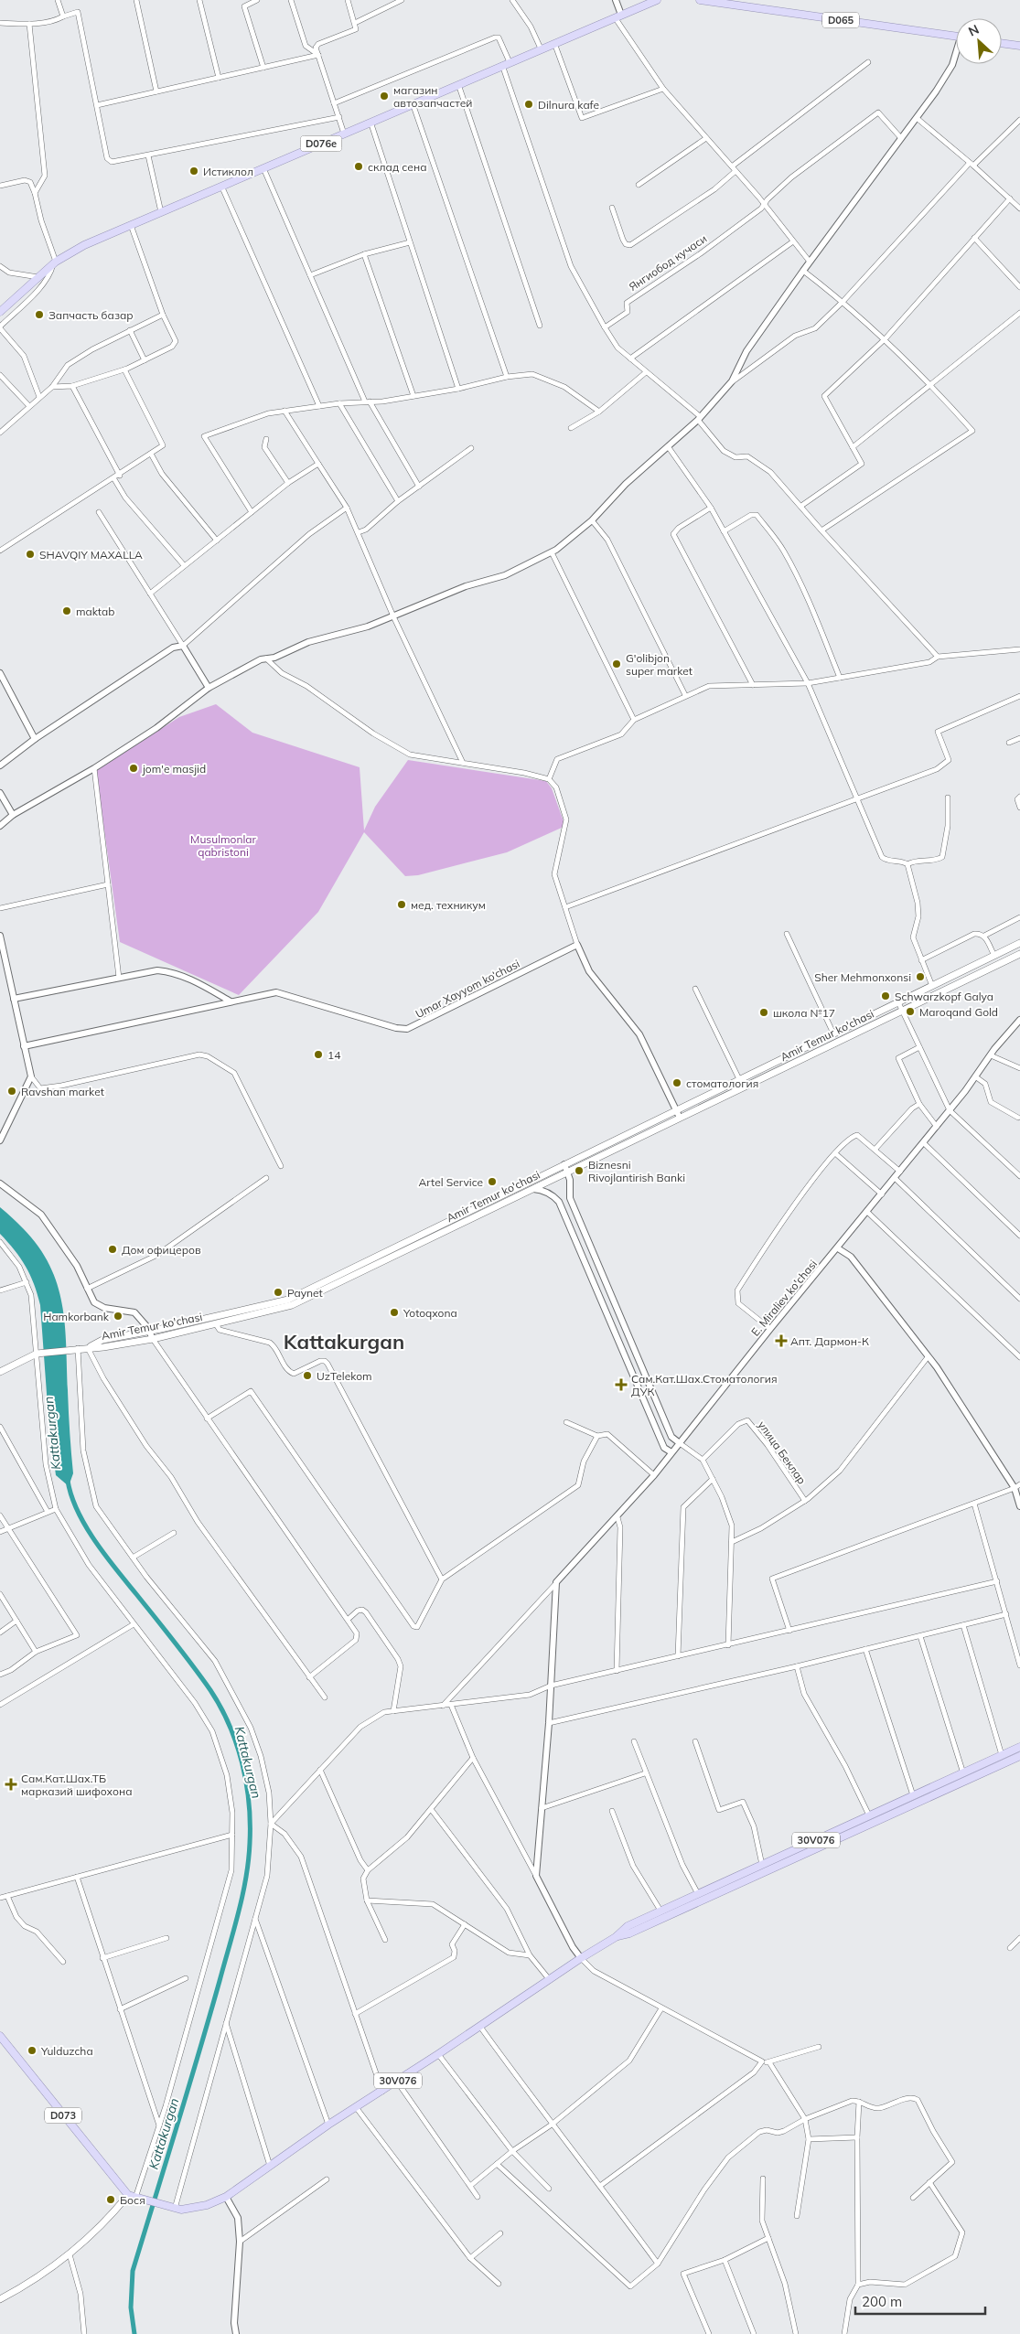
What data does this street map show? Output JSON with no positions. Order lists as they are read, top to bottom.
{
  "streets": {
    "main road": [
      "D065",
      "D076e",
      "Amir Temur ko'chasi",
      "30V076",
      "D073"
    ],
    "street": [
      "Янгиобод кучаси",
      "Umar Xayyom ko‘chasi",
      "E. Miraliev ko'chasi",
      "улица Беклар"
    ]
  },
  "crossings": [
    ["30V076", "D073"]
  ],
  "districts": ["Kattakurgan"],
  "water": ["Kattakurgan"],
  "parks": ["Musulmonlar qabristoni"],
  "places": {
    "other": [
      "магазин автозапчастей",
      "Dilnura kafe",
      "склад сена",
      "Истиклол",
      "Запчасть базар",
      "SHAVQIY MAXALLA",
      "maktab",
      "G'olibjon super market",
      "jom'e masjid",
      "мед. техникум",
      "Sher Mehmonxonsi",
      "Schwarzkopf Galya",
      "Maroqand Gold",
      "школа №17",
      "14",
      "стоматология",
      "Ravshan market",
      "Biznesni Rivojlantirish Banki",
      "Artel Service",
      "Дом офицеров",
      "Paynet",
      "Yotoqxona",
      "Hamkorbank",
      "UzTelekom",
      "Yulduzcha",
      "Бося"
    ],
    "health": ["Апт. Дармон-К", "Сам.Кат.Шах.Стоматология ДУК", "Сам.Кат.Шах.ТБ марказий шифохона"]
  },
  "scale_bar": "200 m",
  "north": "top left"
}
